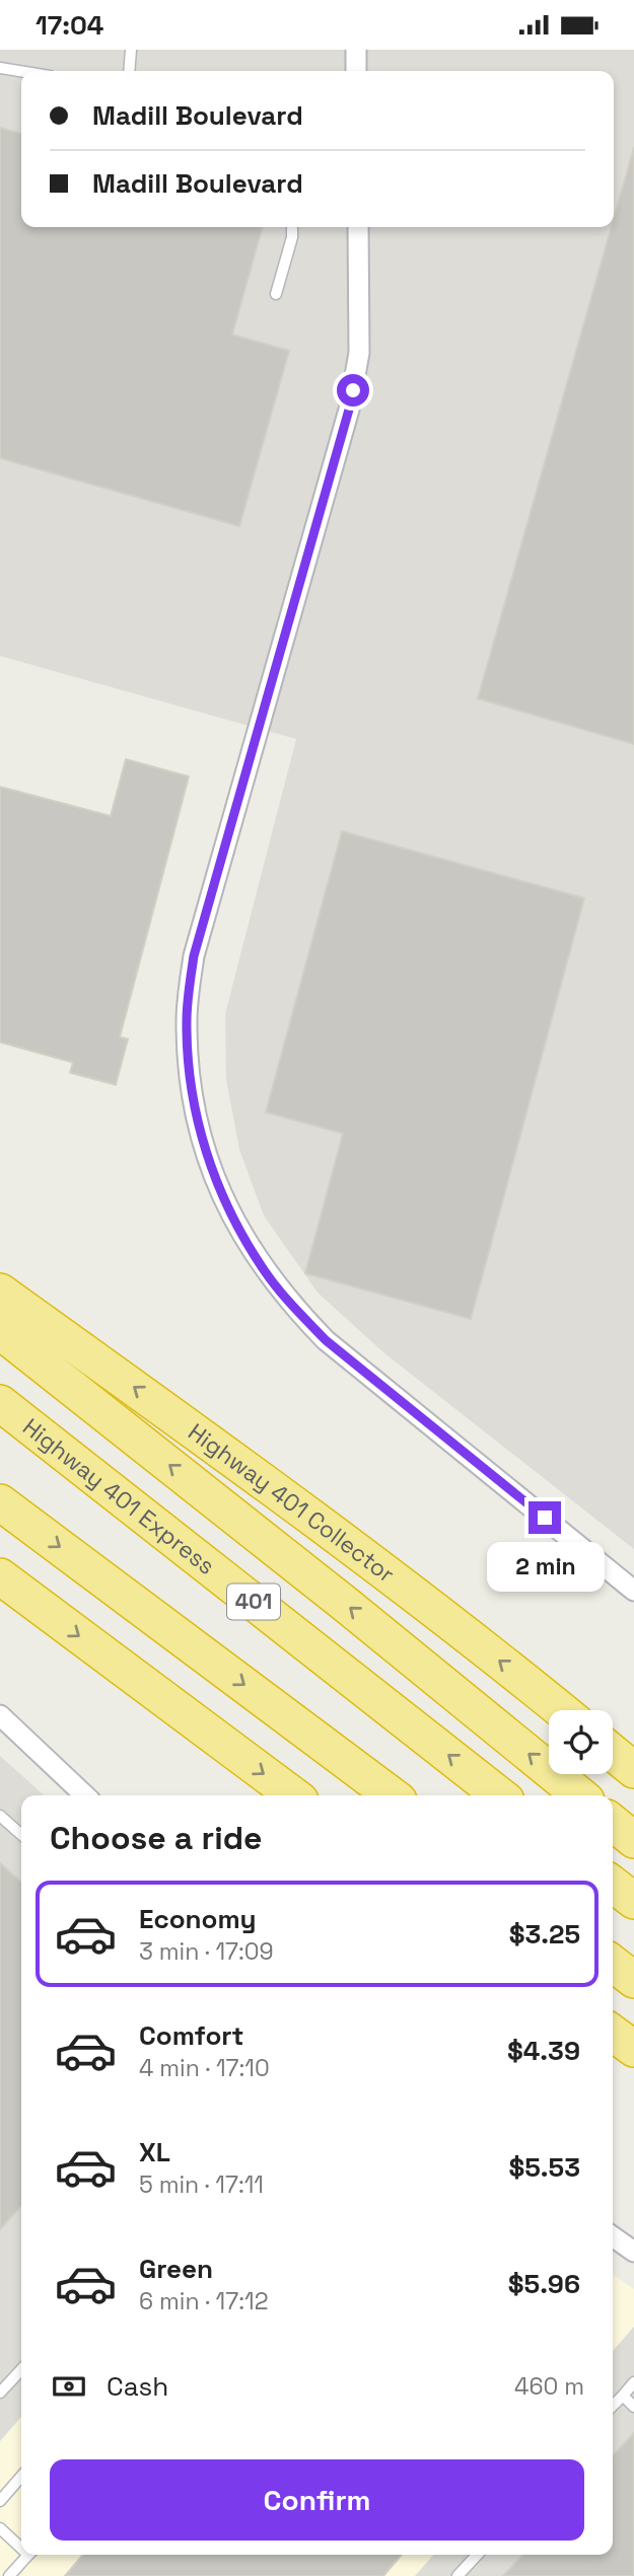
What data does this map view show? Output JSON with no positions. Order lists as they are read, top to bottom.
{
  "streets": {
    "highway": ["Highway 401 Express", "Highway 401 Collector", "401"]
  },
  "page": {
    "status": "17:04",
    "banner": ["Madill Boulevard", "Madill Boulevard"],
    "bubble": "2 min",
    "heading": "Choose a ride",
    "list": [
      {
        "name": "Economy",
        "note": "3 min · 17:09",
        "value": "$3.25"
      },
      {
        "name": "Comfort",
        "note": "4 min · 17:10",
        "value": "$4.39"
      },
      {
        "name": "XL",
        "note": "5 min · 17:11",
        "value": "$5.53"
      },
      {
        "name": "Green",
        "note": "6 min · 17:12",
        "value": "$5.96"
      }
    ],
    "pay": ["Cash", "460 m"],
    "buttons": "Confirm"
  }
}
